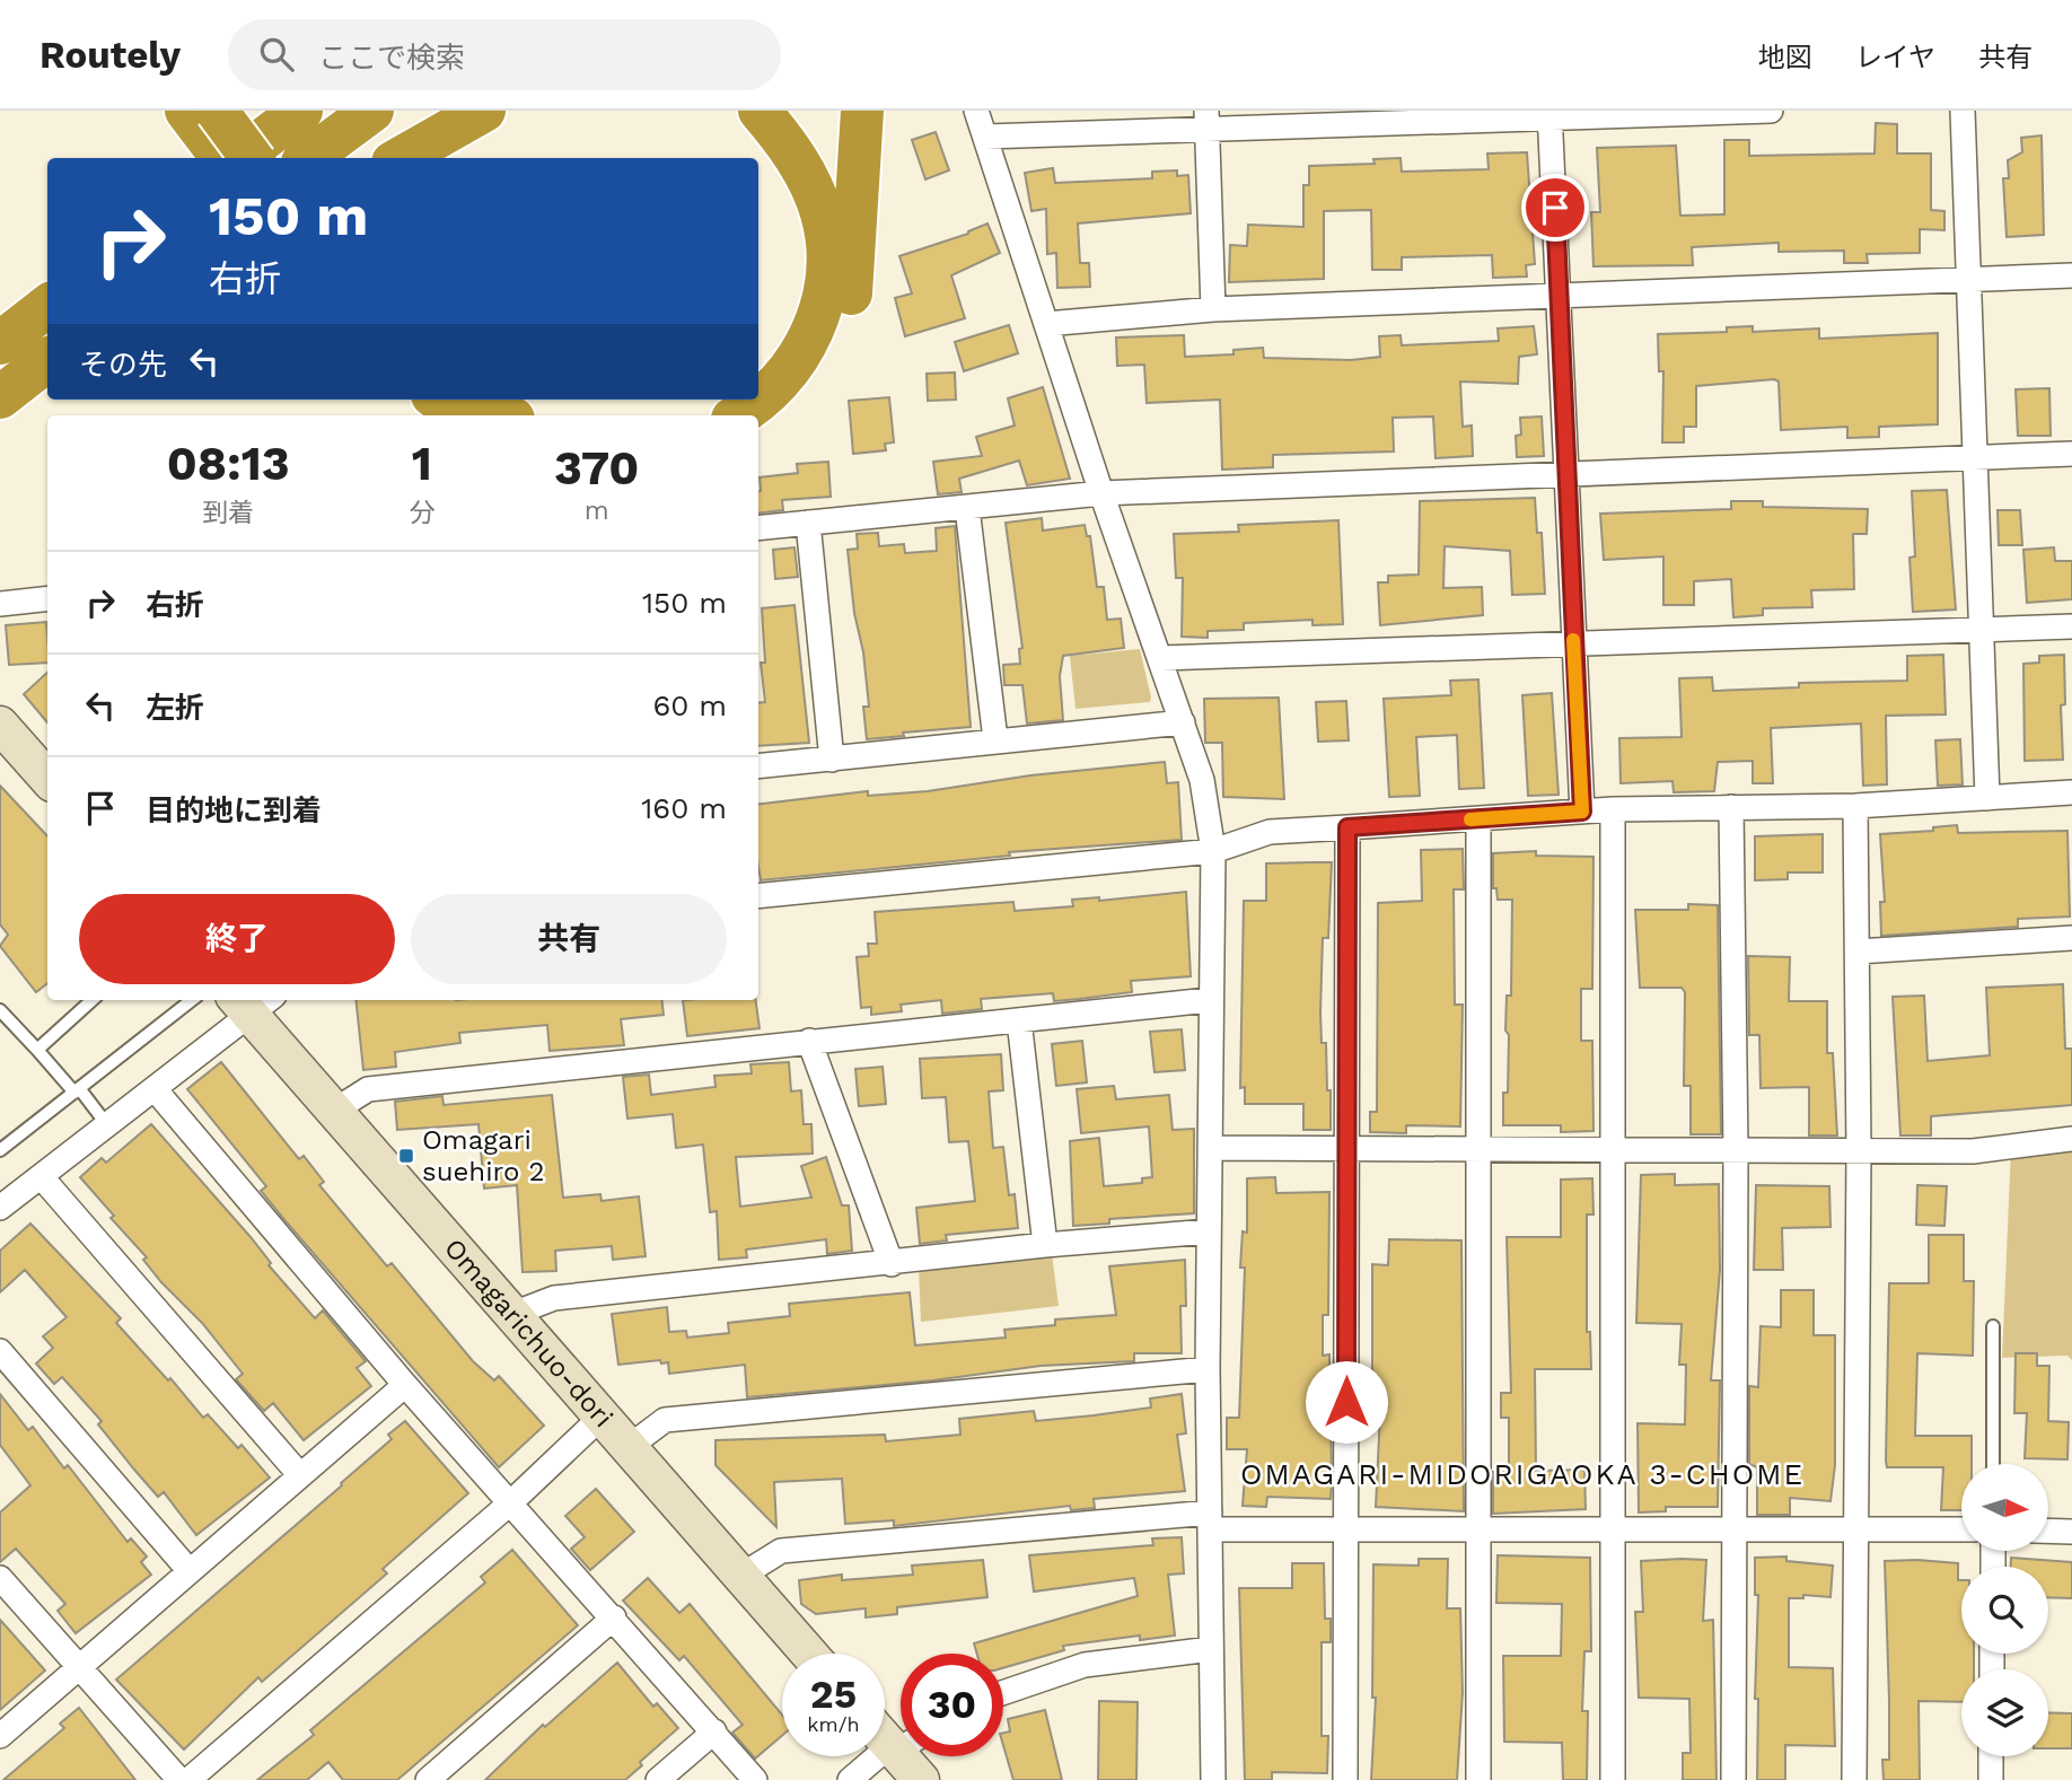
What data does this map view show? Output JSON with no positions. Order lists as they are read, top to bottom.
{
  "streets": {
    "main road": ["Omagarichuo-dori"]
  },
  "districts": ["OMAGARI-MIDORIGAOKA 3-CHOME"],
  "places": {
    "transit": ["Omagari suehiro 2"]
  },
  "north": "right",
  "page": {
    "header": "Routely",
    "search": "ここで検索",
    "nav": ["地図", "レイヤ", "共有"],
    "turn": ["150 m", "右折"],
    "then": "その先",
    "eta": [
      "08:13",
      "到着",
      "1",
      "分",
      "370",
      "m"
    ],
    "list": [
      {
        "name": "右折",
        "value": "150 m"
      },
      {
        "name": "左折",
        "value": "60 m"
      },
      {
        "name": "目的地に到着",
        "value": "160 m"
      }
    ],
    "buttons": ["終了", "共有"],
    "speed": "25 km/h",
    "limit": "30"
  }
}
